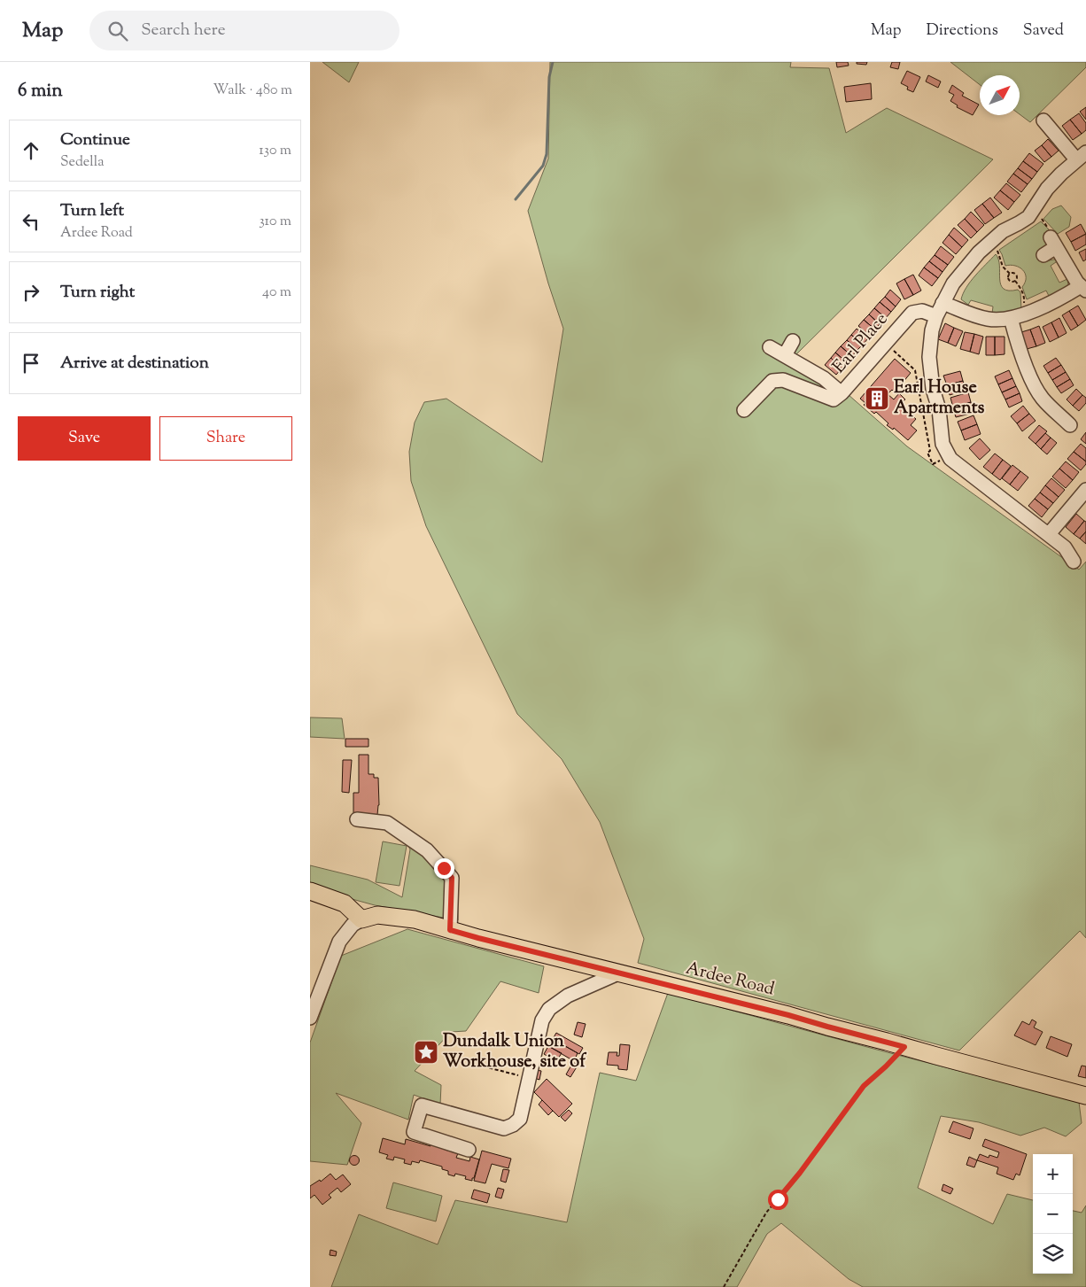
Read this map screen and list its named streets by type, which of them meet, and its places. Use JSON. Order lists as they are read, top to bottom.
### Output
{
  "streets": {
    "main road": ["Ardee Road"],
    "street": ["Earl Place"]
  },
  "places": {
    "building": ["Earl House Apartments"],
    "place": ["Dundalk Union Workhouse, site of"]
  },
  "north": "top right",
  "page": {
    "header": "Map",
    "search": "Search here",
    "nav": ["Map", "Directions", "Saved"],
    "heading": ["6 min", "Walk · 480 m"],
    "list": [
      ["Continue", "Sedella", "130 m"],
      ["Turn left", "Ardee Road", "310 m"],
      ["Turn right", "40 m"],
      "Arrive at destination"
    ],
    "buttons": ["Save", "Share"],
    "map_buttons": ["+", "−"]
  }
}
